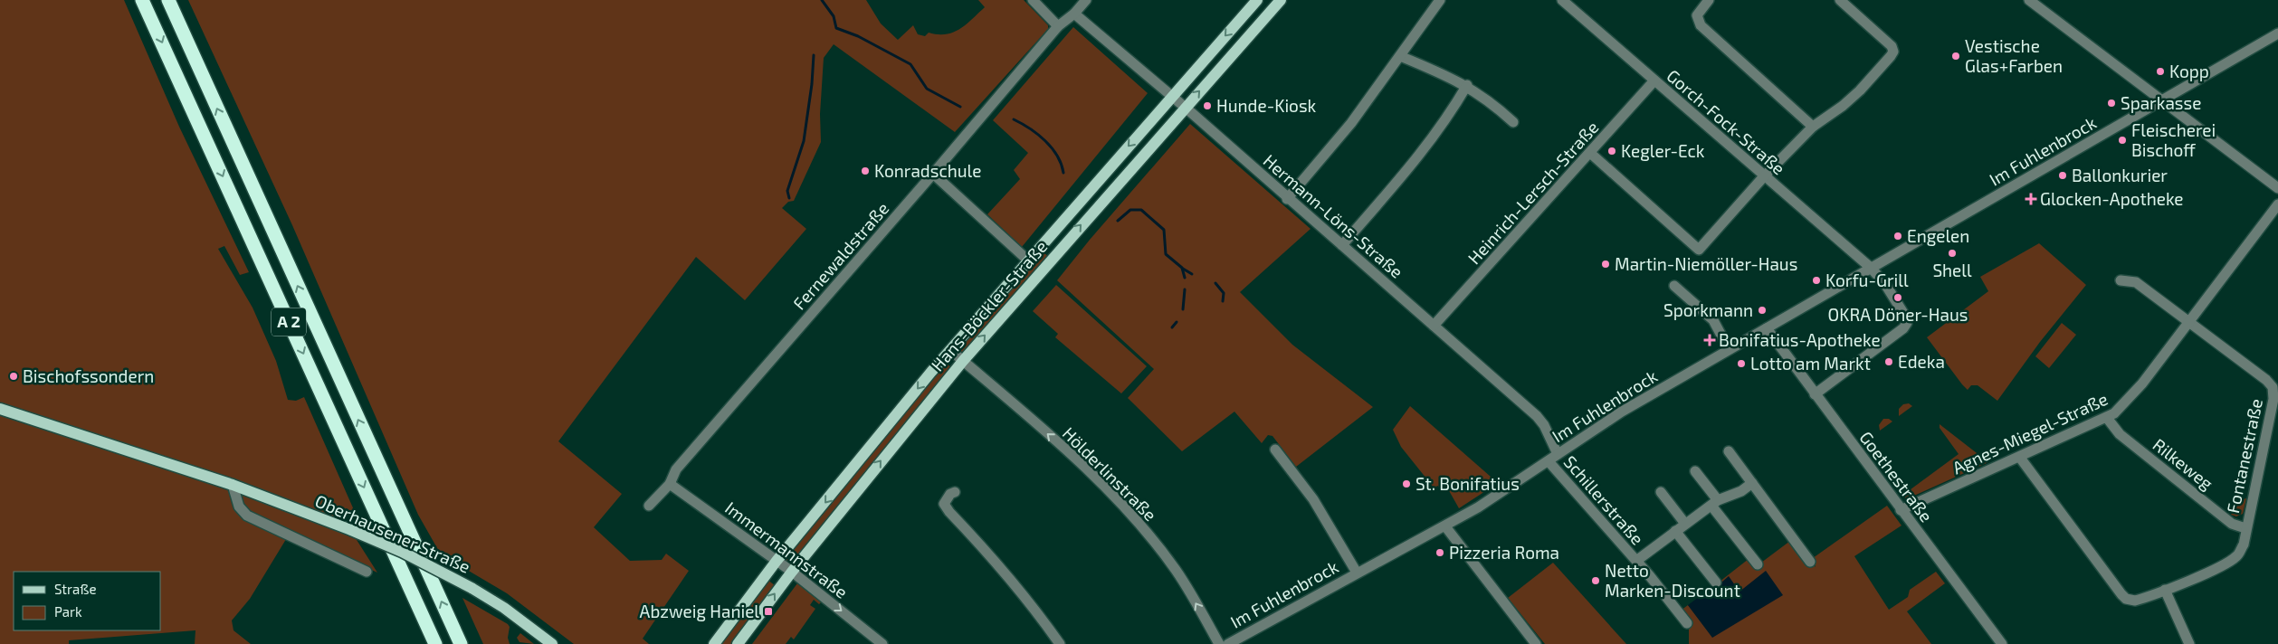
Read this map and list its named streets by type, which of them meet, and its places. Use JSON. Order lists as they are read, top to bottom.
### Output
{
  "streets": {
    "highway": ["A 2"],
    "main road": ["Hans-Böckler-Straße", "Oberhausener Straße"],
    "street": [
      "Gorch-Fock-Straße",
      "Im Fuhlenbrock",
      "Heinrich-Lersch-Straße",
      "Hermann-Löns-Straße",
      "Fernewaldstraße",
      "Agnes-Miegel-Straße",
      "Fontanestraße",
      "Rilkeweg",
      "Hölderlinstraße",
      "Goethestraße",
      "Schillerstraße",
      "Immermannstraße"
    ]
  },
  "crossings": [
    ["Gorch-Fock-Straße", "Im Fuhlenbrock"],
    ["Gorch-Fock-Straße", "Heinrich-Lersch-Straße"],
    ["Im Fuhlenbrock", "Hermann-Löns-Straße"],
    ["Im Fuhlenbrock", "Goethestraße"],
    ["Im Fuhlenbrock", "Schillerstraße"],
    ["Heinrich-Lersch-Straße", "Hermann-Löns-Straße"],
    ["Hermann-Löns-Straße", "Fernewaldstraße"],
    ["Hermann-Löns-Straße", "Hans-Böckler-Straße"],
    ["Fernewaldstraße", "Hans-Böckler-Straße"],
    ["Fernewaldstraße", "Immermannstraße"],
    ["Hans-Böckler-Straße", "Hölderlinstraße"],
    ["Hans-Böckler-Straße", "Immermannstraße"],
    ["Agnes-Miegel-Straße", "Fontanestraße"],
    ["Agnes-Miegel-Straße", "Rilkeweg"],
    ["Agnes-Miegel-Straße", "Goethestraße"],
    ["Fontanestraße", "Rilkeweg"]
  ],
  "one_way": ["Hölderlinstraße", "Immermannstraße"],
  "places": {
    "other": [
      "Vestische Glas+Farben",
      "Kopp",
      "Sparkasse",
      "Hunde-Kiosk",
      "Fleischerei Bischoff",
      "Kegler-Eck",
      "Konradschule",
      "Ballonkurier",
      "Engelen",
      "Shell",
      "Martin-Niemöller-Haus",
      "Korfu-Grill",
      "OKRA Döner-Haus",
      "Sporkmann",
      "Edeka",
      "Lotto am Markt",
      "Bischofssondern",
      "St. Bonifatius",
      "Pizzeria Roma",
      "Netto Marken-Discount"
    ],
    "health": ["Glocken-Apotheke", "Bonifatius-Apotheke"],
    "transit": ["Abzweig Haniel"]
  },
  "legend": ["Straße", "Park"]
}
